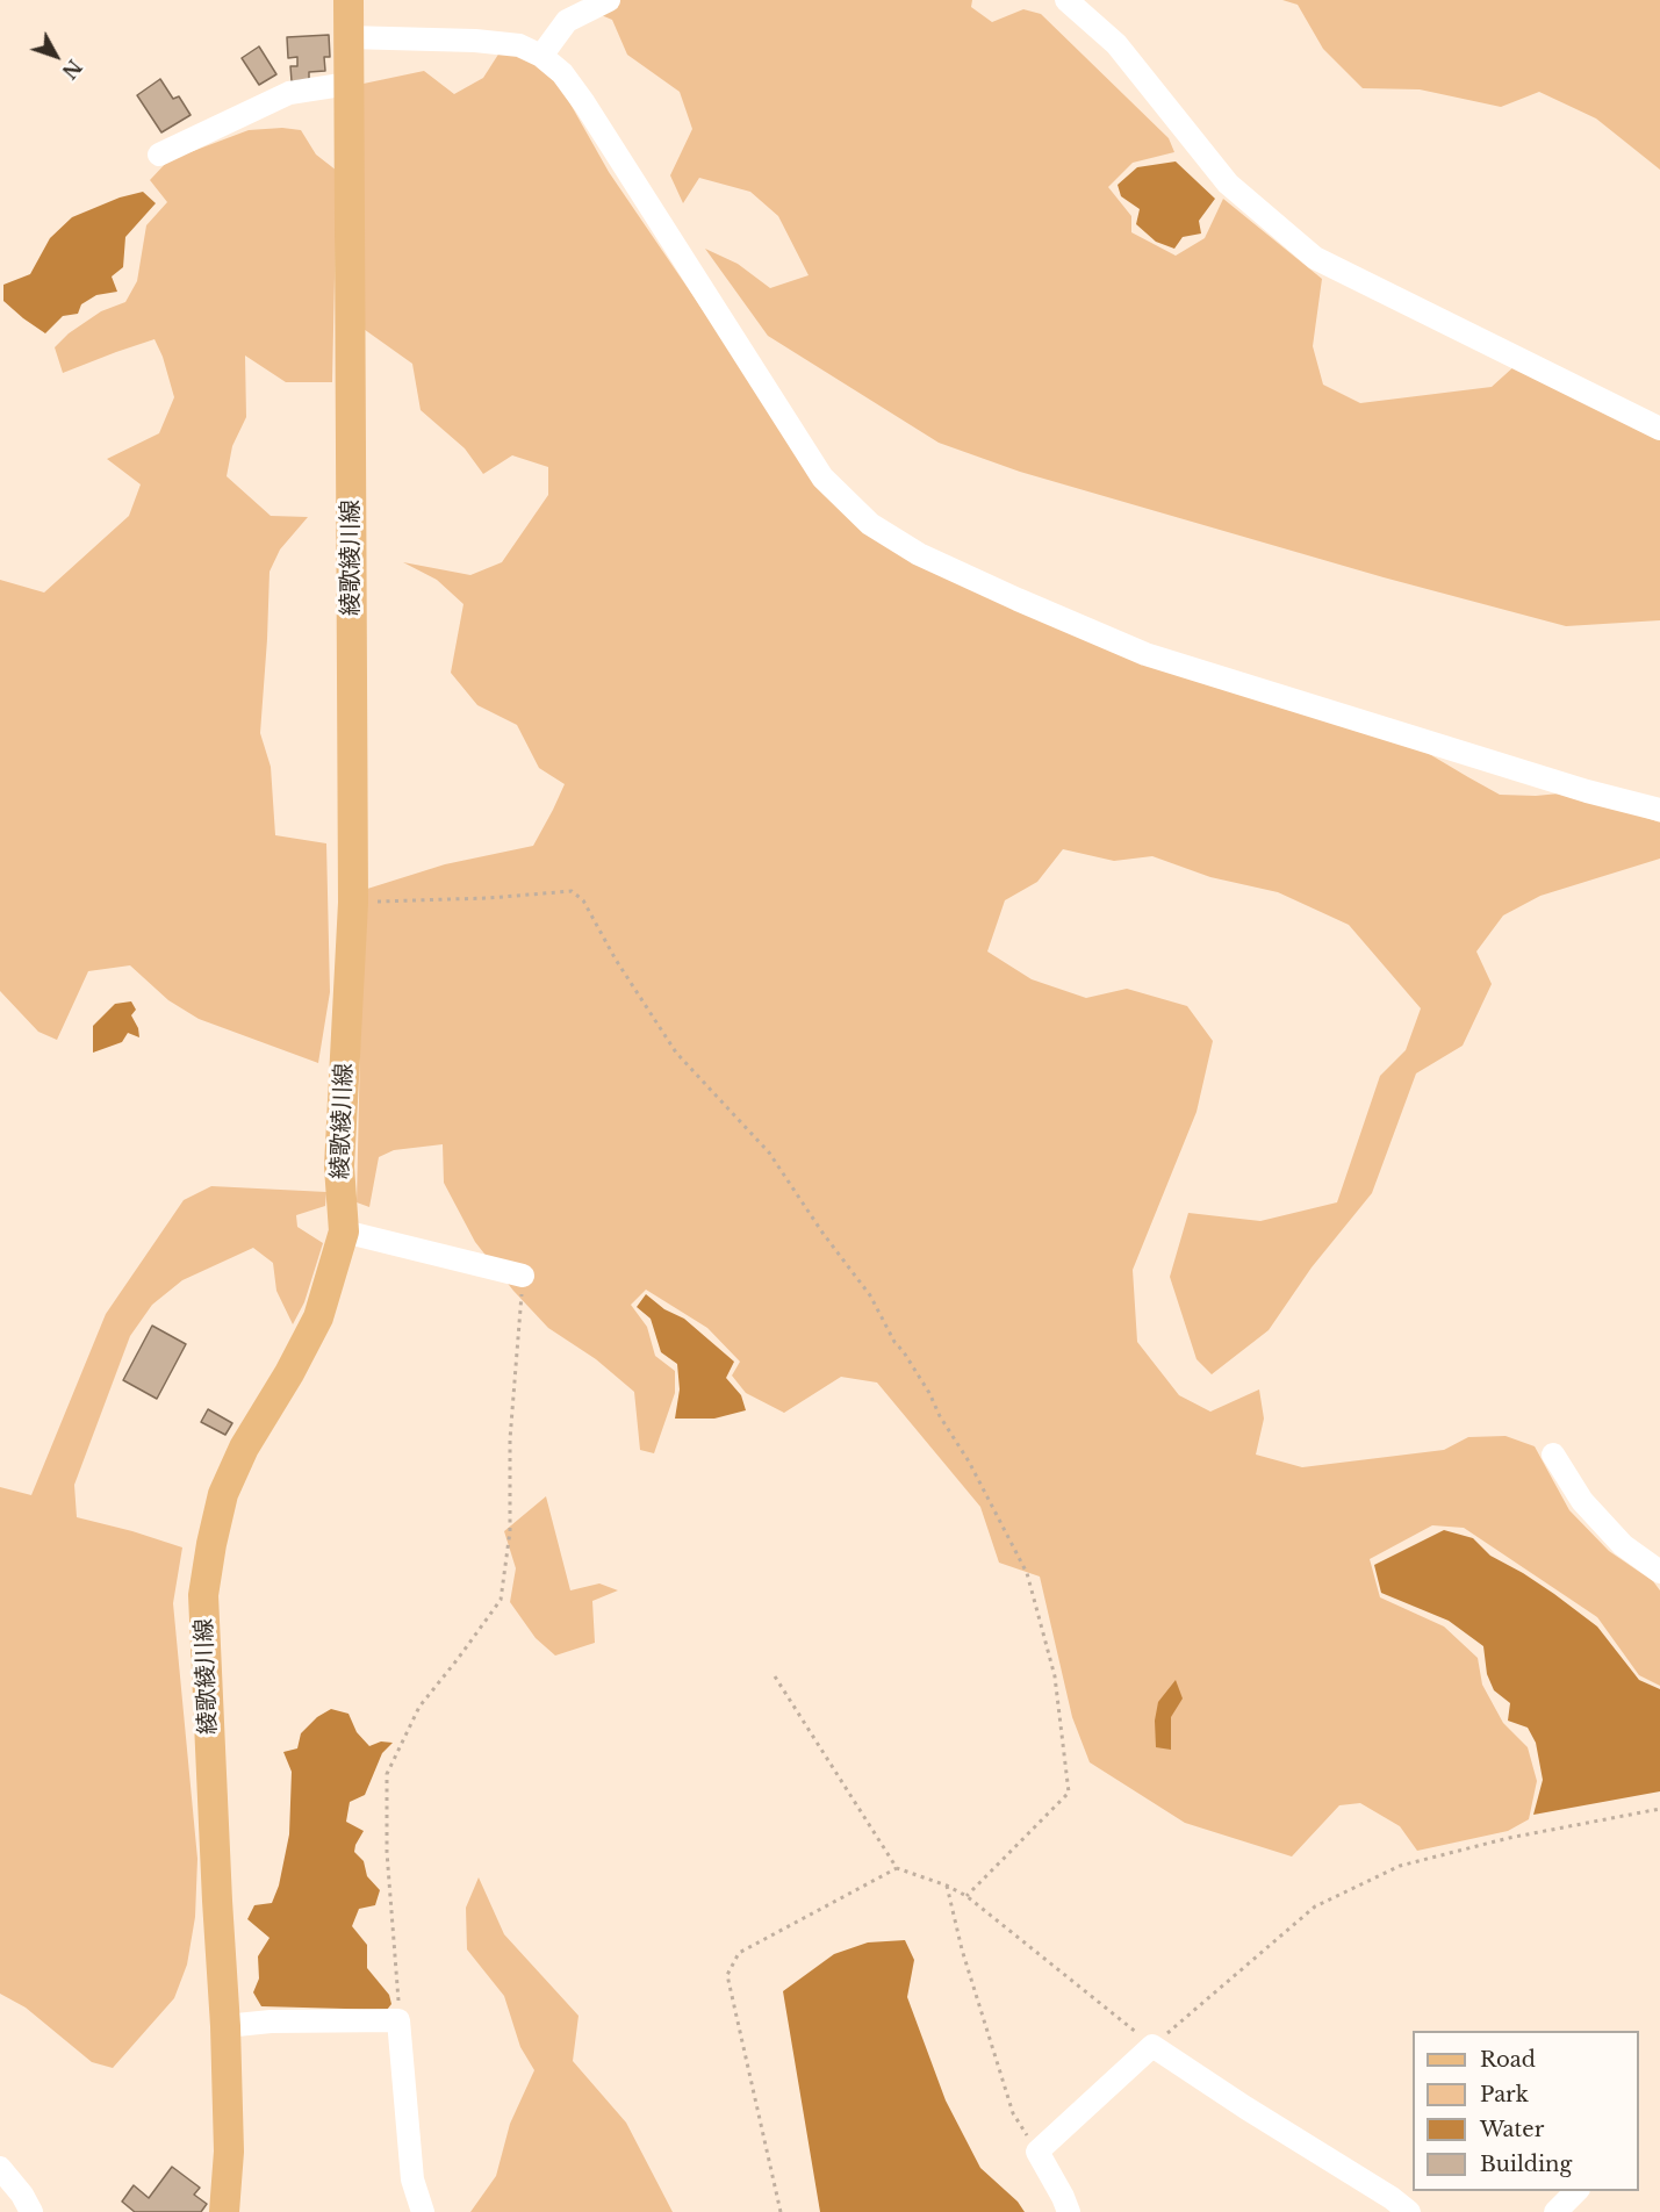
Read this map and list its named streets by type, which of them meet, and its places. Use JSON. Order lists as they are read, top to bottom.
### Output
{
  "streets": {
    "main road": ["綾歌綾川線"]
  },
  "legend": [
    "Road",
    "Park",
    "Water",
    "Building"
  ],
  "north": "bottom right"
}
